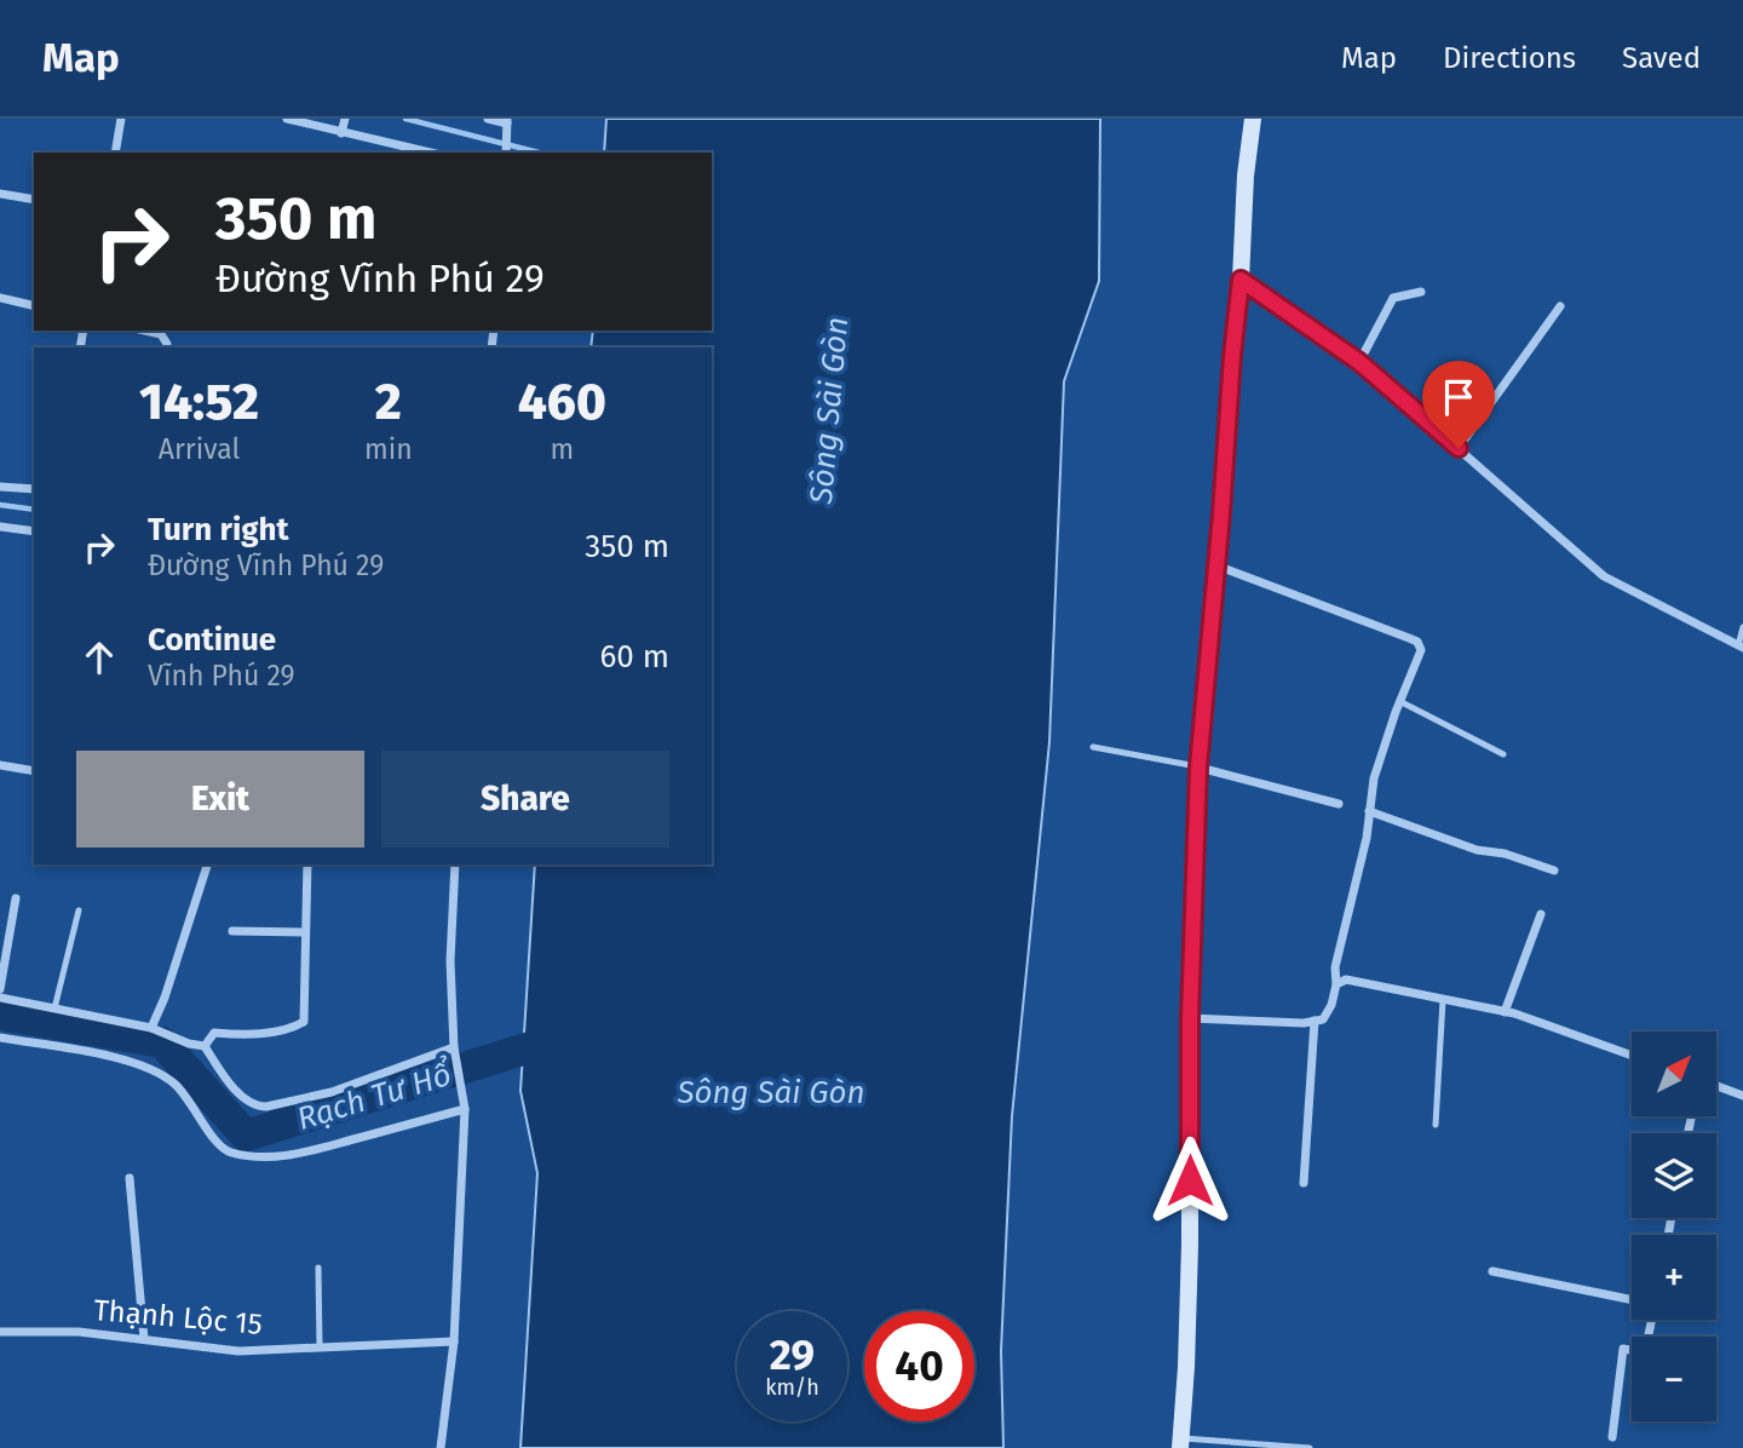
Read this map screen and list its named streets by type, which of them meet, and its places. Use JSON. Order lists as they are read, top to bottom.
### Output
{
  "streets": {
    "street": ["Thạnh Lộc 15"]
  },
  "water": ["Sông Sài Gòn", "Rạch Tư Hổ"],
  "north": "top right",
  "page": {
    "header": "Map",
    "nav": ["Map", "Directions", "Saved"],
    "turn": ["350 m", "Đường Vĩnh Phú 29"],
    "eta": [
      "14:52",
      "Arrival",
      "2",
      "min",
      "460",
      "m"
    ],
    "list": [
      {
        "name": "Turn right",
        "note": "Đường Vĩnh Phú 29",
        "value": "350 m"
      },
      {
        "name": "Continue",
        "note": "Vĩnh Phú 29",
        "value": "60 m"
      }
    ],
    "buttons": ["Exit", "Share"],
    "map_buttons": ["+", "−"],
    "speed": "29 km/h",
    "limit": "40"
  }
}
